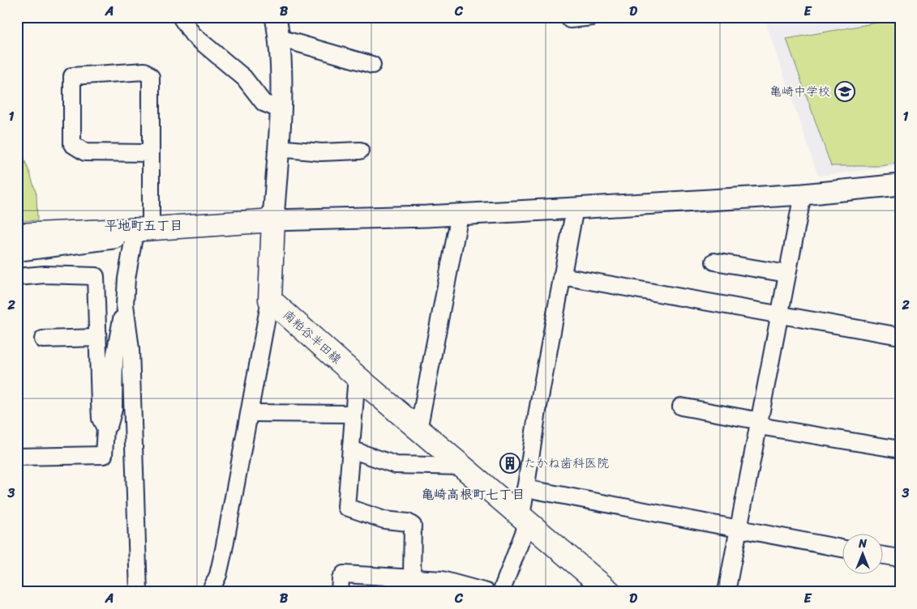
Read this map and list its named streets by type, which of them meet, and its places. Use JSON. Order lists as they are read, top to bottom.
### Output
{
  "streets": {
    "main road": ["南粕谷半田線"]
  },
  "districts": ["平地町五丁目", "亀崎高根町七丁目"],
  "places": {
    "school or university": ["亀崎中学校"],
    "building": ["たかね歯科医院"]
  },
  "north": "top",
  "grid": {
    "columns": [
      "A",
      "B",
      "C",
      "D",
      "E"
    ],
    "rows": ["1", "2", "3"]
  }
}
